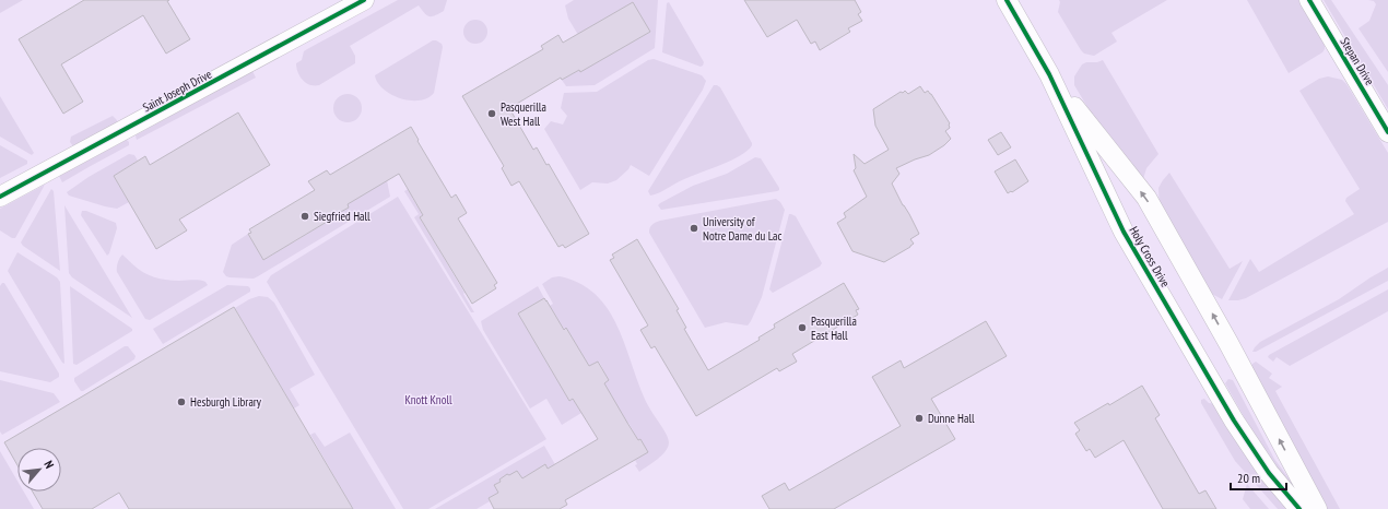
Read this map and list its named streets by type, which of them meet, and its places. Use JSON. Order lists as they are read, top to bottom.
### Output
{
  "streets": {
    "street": ["Stepan Drive", "Saint Joseph Drive", "Holy Cross Drive"]
  },
  "parks": ["Knott Knoll"],
  "places": [
    "Pasquerilla West Hall",
    "Siegfried Hall",
    "University of Notre Dame du Lac",
    "Pasquerilla East Hall",
    "Hesburgh Library",
    "Dunne Hall"
  ],
  "scale_bar": "20 m",
  "north": "top right"
}
